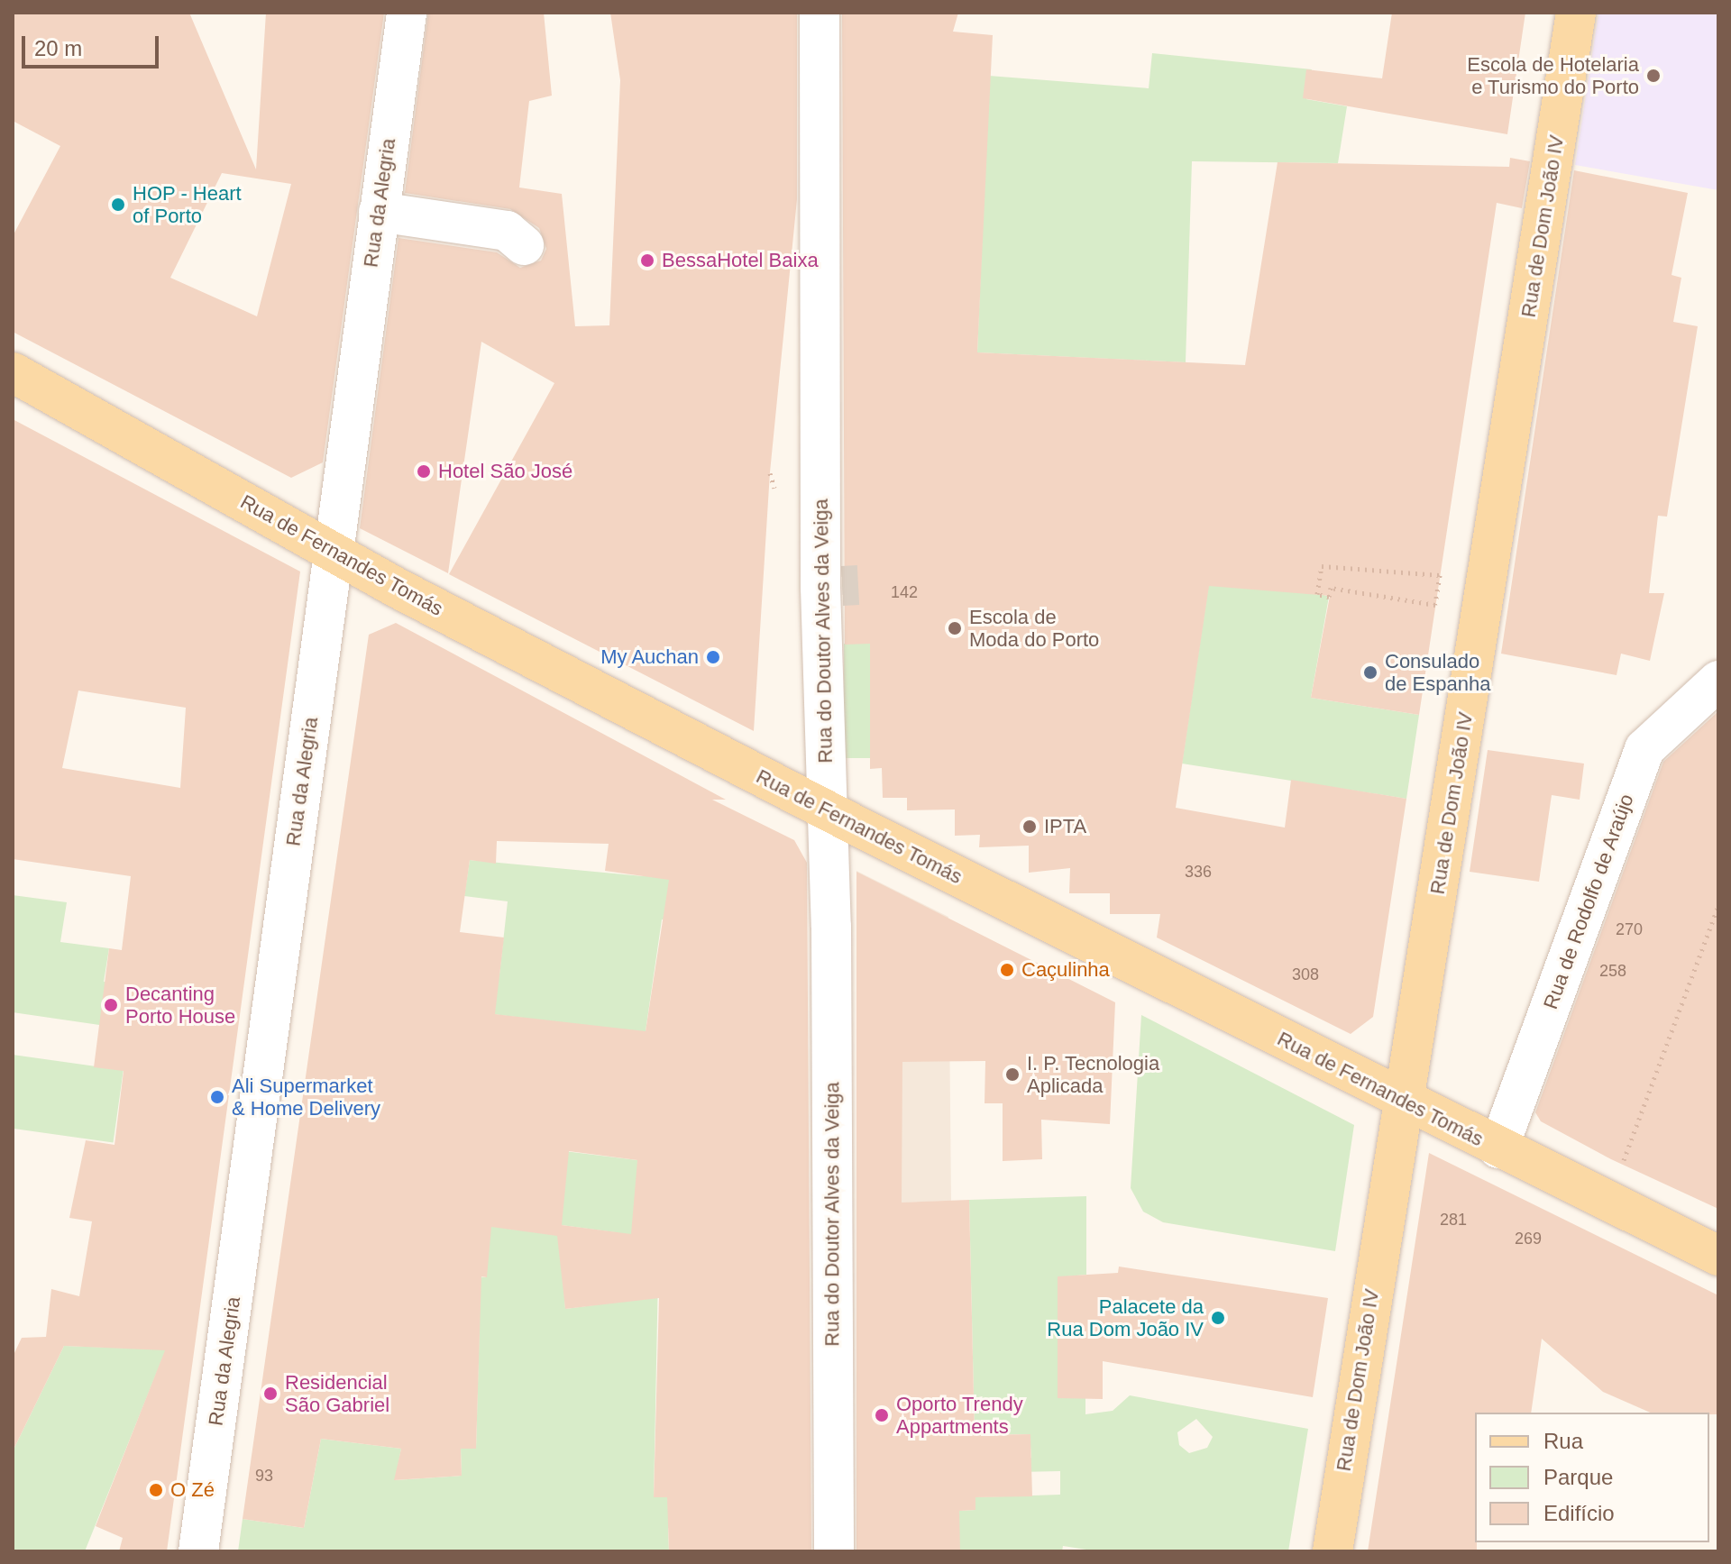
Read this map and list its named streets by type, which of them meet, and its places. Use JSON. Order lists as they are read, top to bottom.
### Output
{
  "streets": {
    "main road": ["Rua de Dom João IV", "Rua de Fernandes Tomás"],
    "street": ["Rua da Alegria", "Rua do Doutor Alves da Veiga", "Rua de Rodolfo de Araújo"]
  },
  "crossings": [
    ["Rua da Alegria", "Rua de Fernandes Tomás"],
    ["Rua de Dom João IV", "Rua de Fernandes Tomás"],
    ["Rua de Fernandes Tomás", "Rua do Doutor Alves da Veiga"],
    ["Rua de Fernandes Tomás", "Rua de Rodolfo de Araújo"]
  ],
  "places": [
    "Escola de Hotelaria e Turismo do Porto",
    "HOP - Heart of Porto",
    "BessaHotel Baixa",
    "Hotel São José",
    "Escola de Moda do Porto",
    "My Auchan",
    "Consulado de Espanha",
    "IPTA",
    "Caçulinha",
    "Decanting Porto House",
    "I. P. Tecnologia Aplicada",
    "Ali Supermarket & Home Delivery",
    "Palacete da Rua Dom João IV",
    "Residencial São Gabriel",
    "Oporto Trendy Appartments",
    "O Zé"
  ],
  "house_numbers": [
    "142",
    "336",
    "270",
    "258",
    "308",
    "281",
    "269",
    "93"
  ],
  "legend": ["Rua", "Parque", "Edifício"],
  "scale_bar": "20 m"
}
